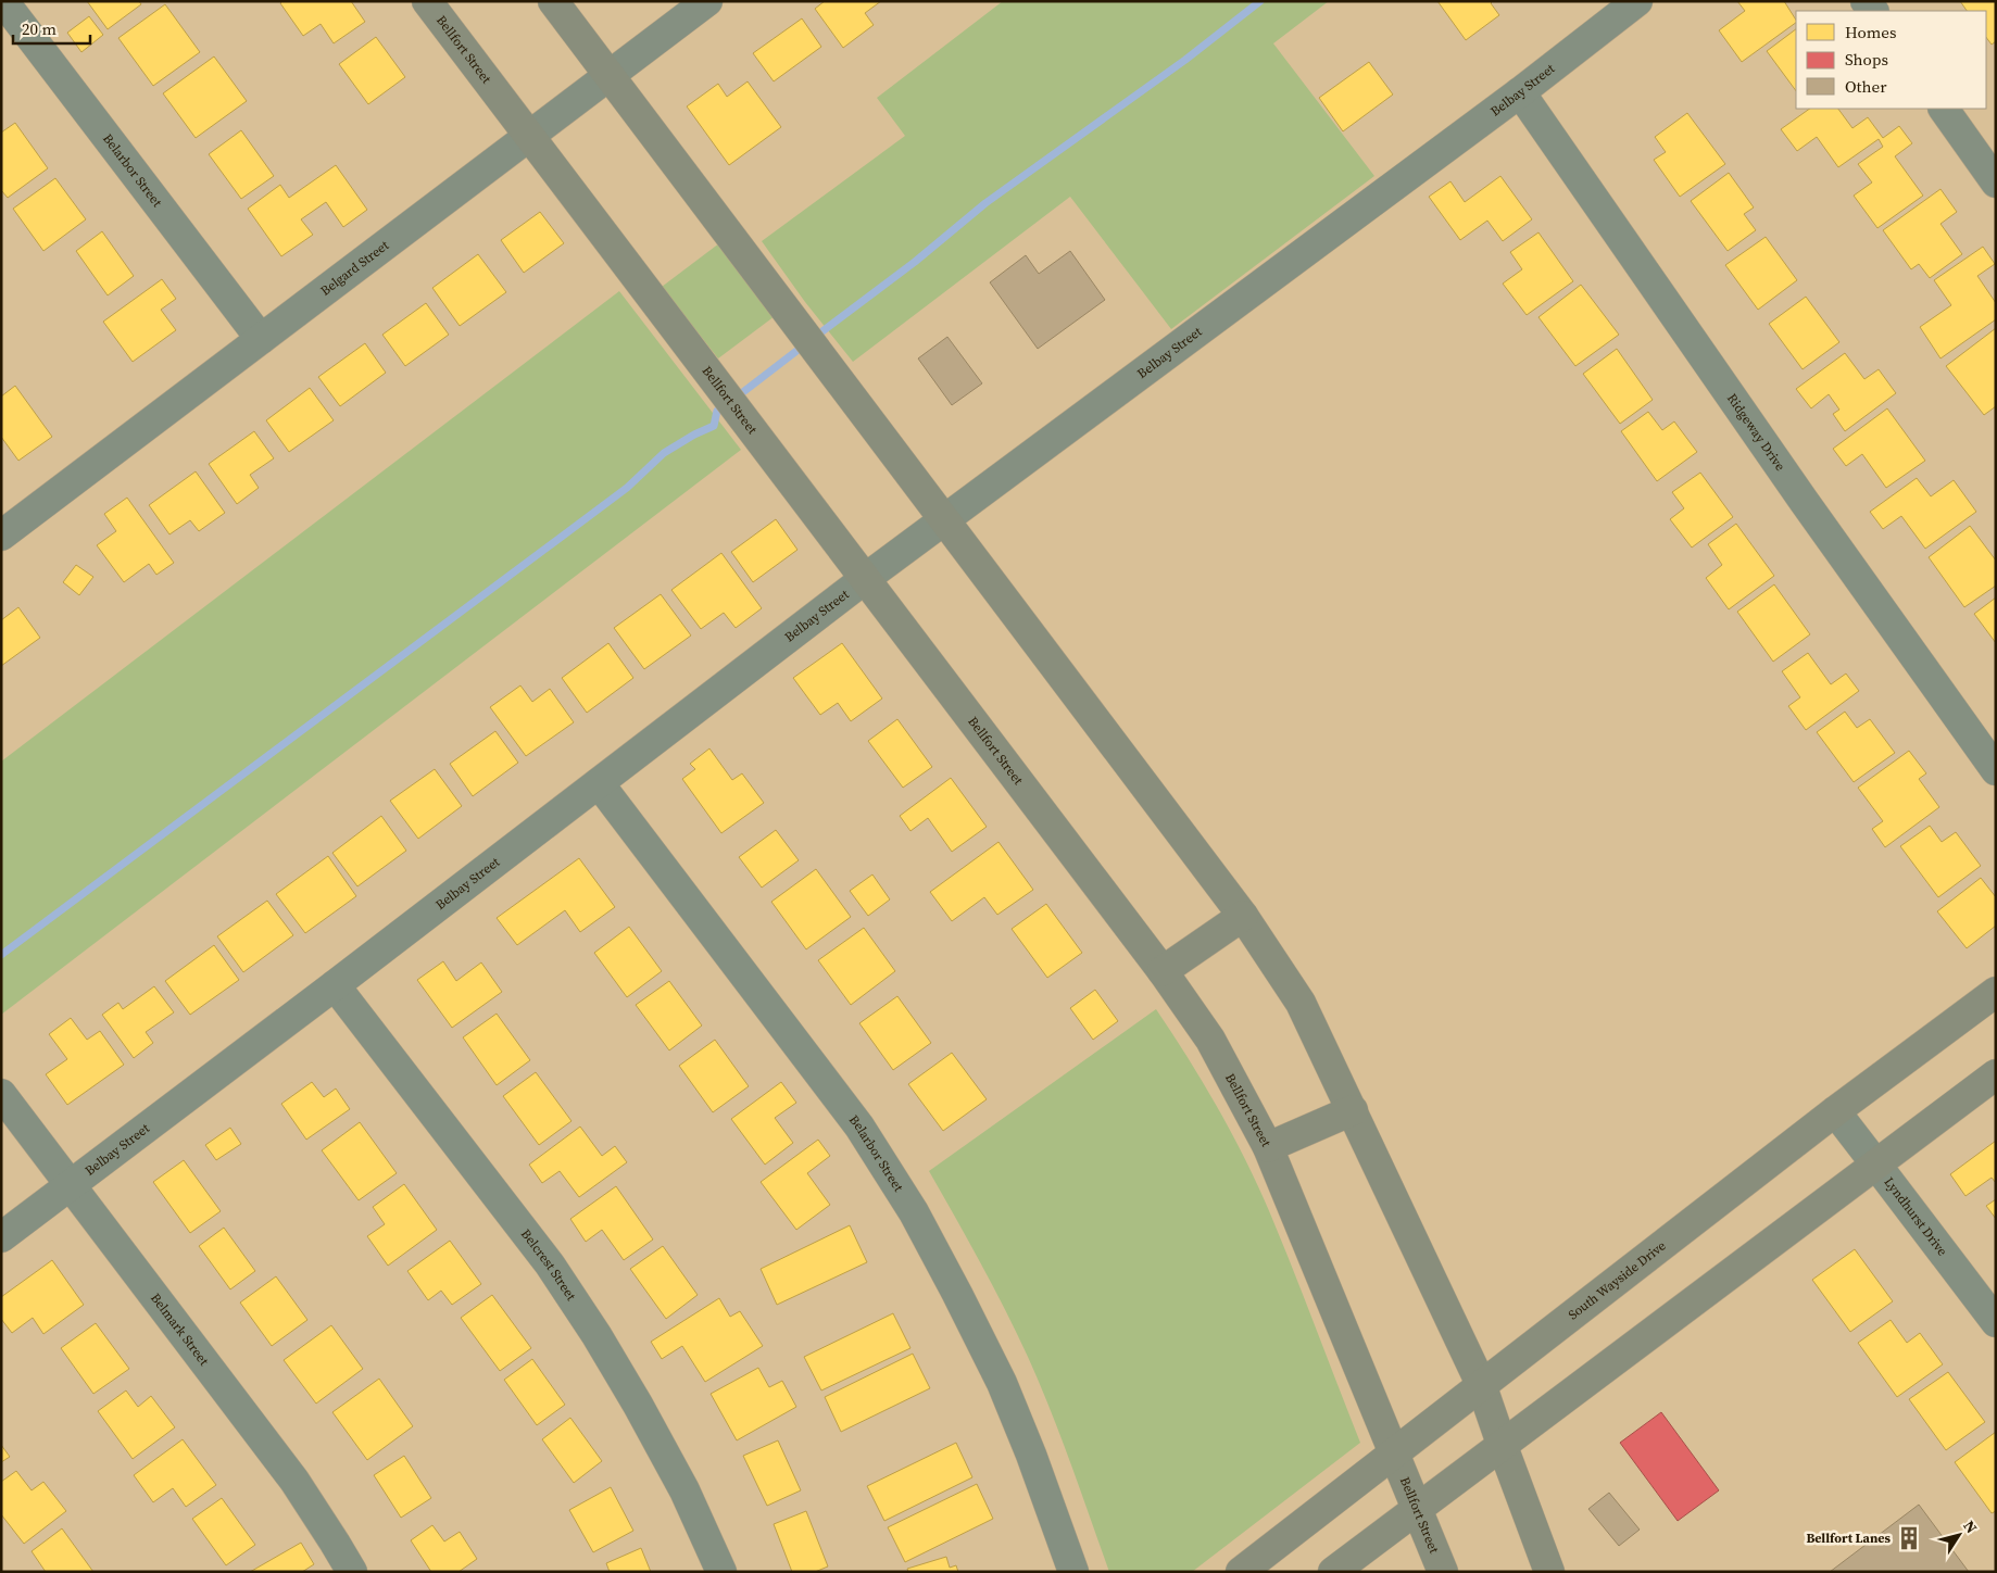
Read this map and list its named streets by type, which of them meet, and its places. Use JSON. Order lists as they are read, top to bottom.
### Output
{
  "streets": {
    "main road": ["Bellfort Street", "South Wayside Drive"],
    "street": [
      "Belbay Street",
      "Belarbor Street",
      "Belgard Street",
      "Ridgeway Drive",
      "Lyndhurst Drive",
      "Belcrest Street",
      "Belmark Street"
    ]
  },
  "crossings": [
    ["Bellfort Street", "Belbay Street"],
    ["Bellfort Street", "Belgard Street"],
    ["Bellfort Street", "South Wayside Drive"],
    ["Belbay Street", "Belarbor Street"],
    ["Belbay Street", "Ridgeway Drive"],
    ["Belbay Street", "Belcrest Street"],
    ["Belbay Street", "Belmark Street"],
    ["Belarbor Street", "Belgard Street"],
    ["Lyndhurst Drive", "South Wayside Drive"]
  ],
  "places": {
    "building": ["Bellfort Lanes"]
  },
  "legend": ["Homes", "Shops", "Other"],
  "scale_bar": "20 m",
  "north": "top right"
}
